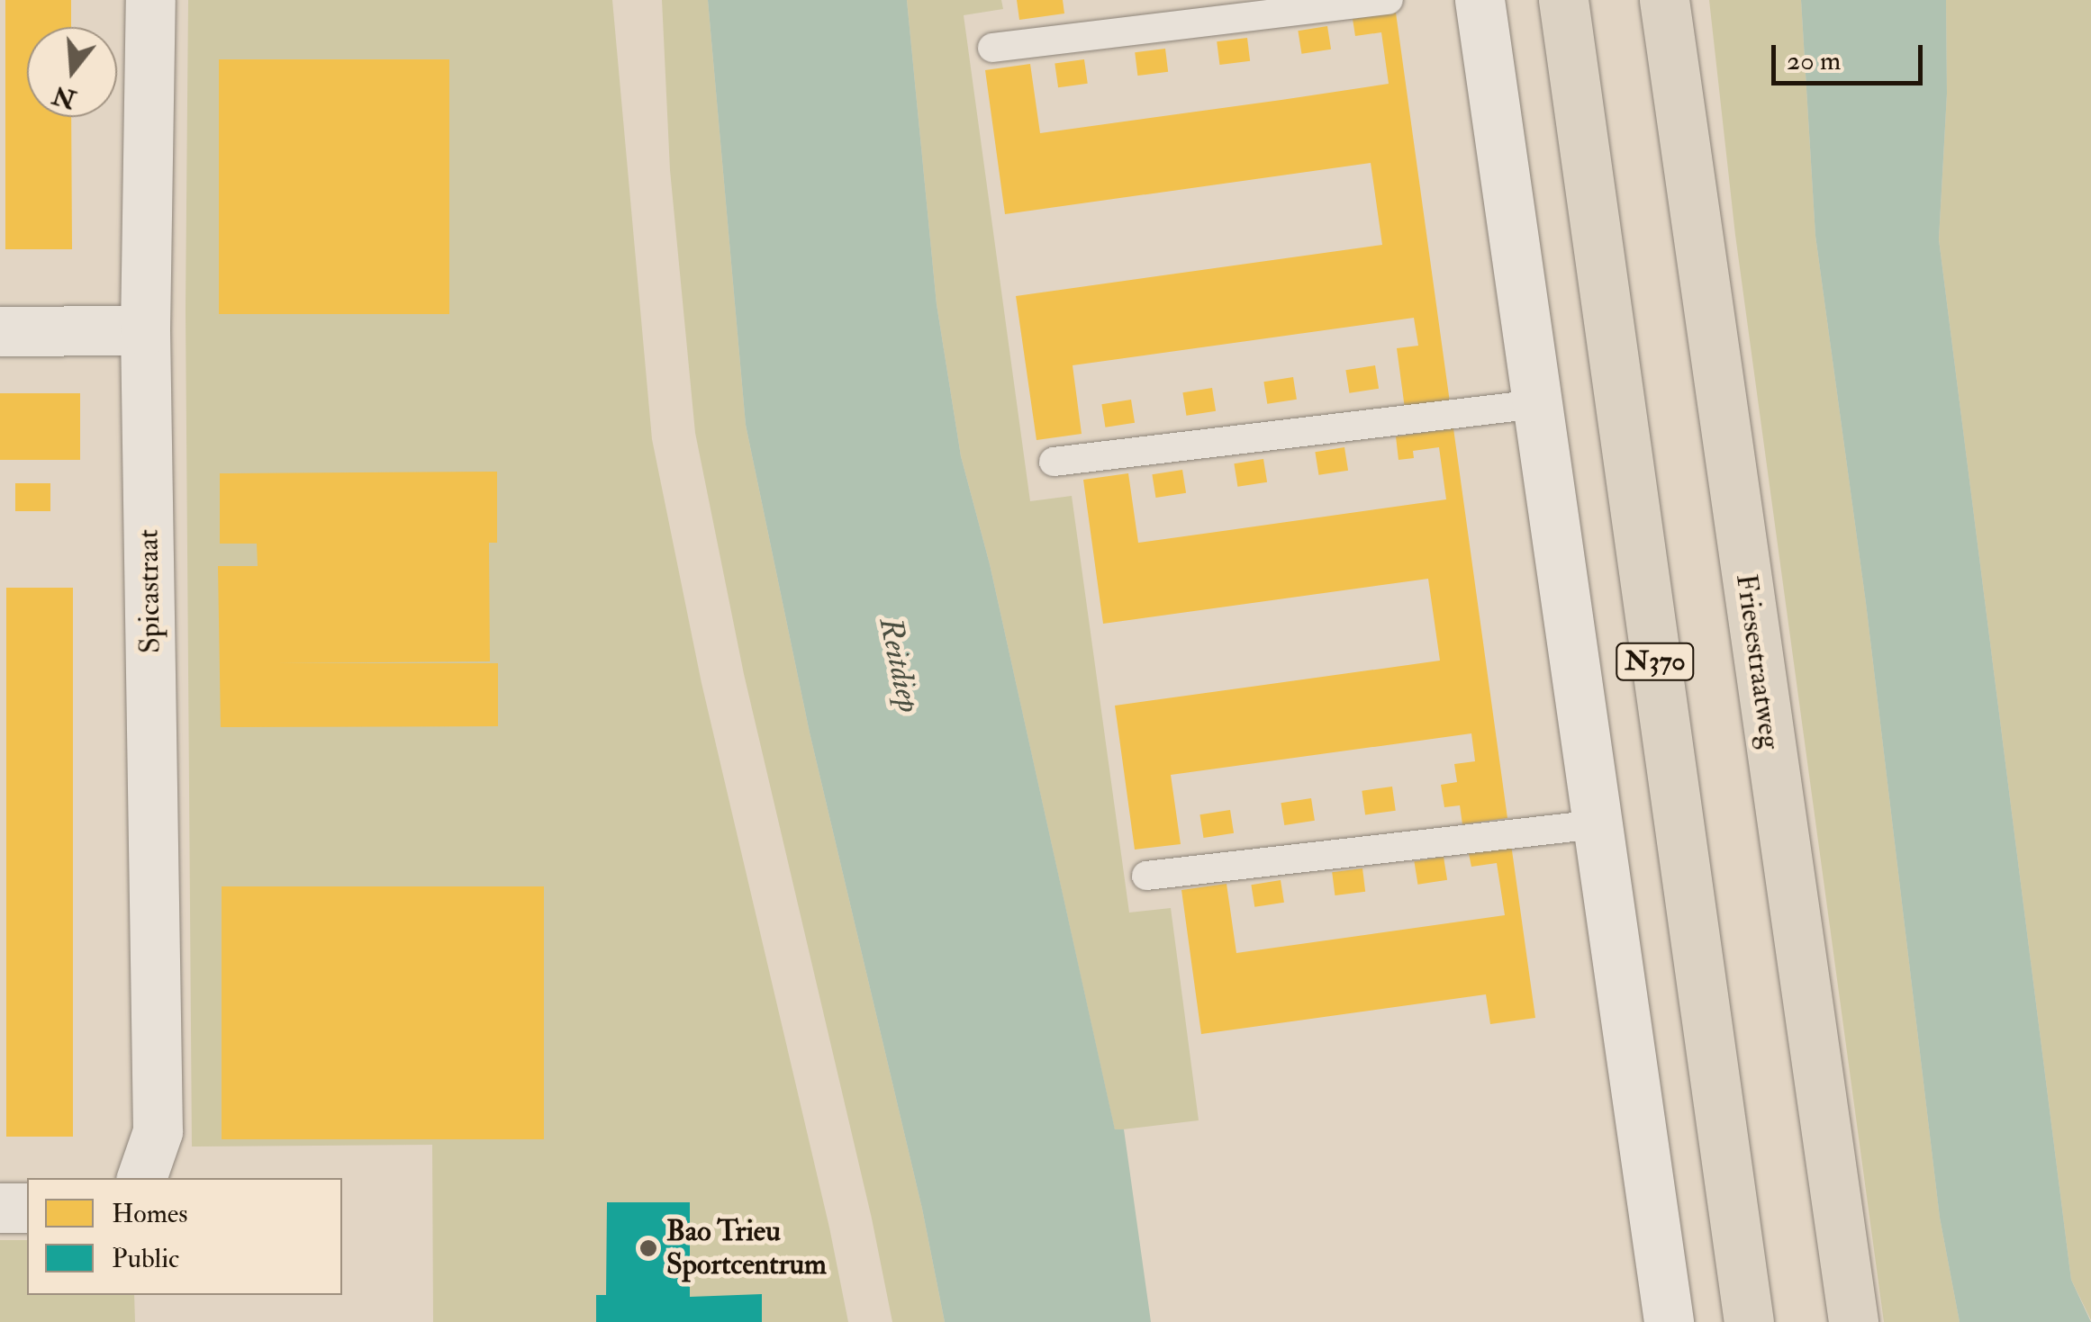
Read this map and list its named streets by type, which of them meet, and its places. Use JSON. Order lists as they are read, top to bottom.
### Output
{
  "streets": {
    "highway": ["N370", "Friesestraatweg"],
    "street": ["Spicastraat"]
  },
  "water": ["Reitdiep"],
  "places": ["Bao Trieu Sportcentrum"],
  "legend": ["Homes", "Public"],
  "scale_bar": "20 m",
  "north": "bottom"
}
